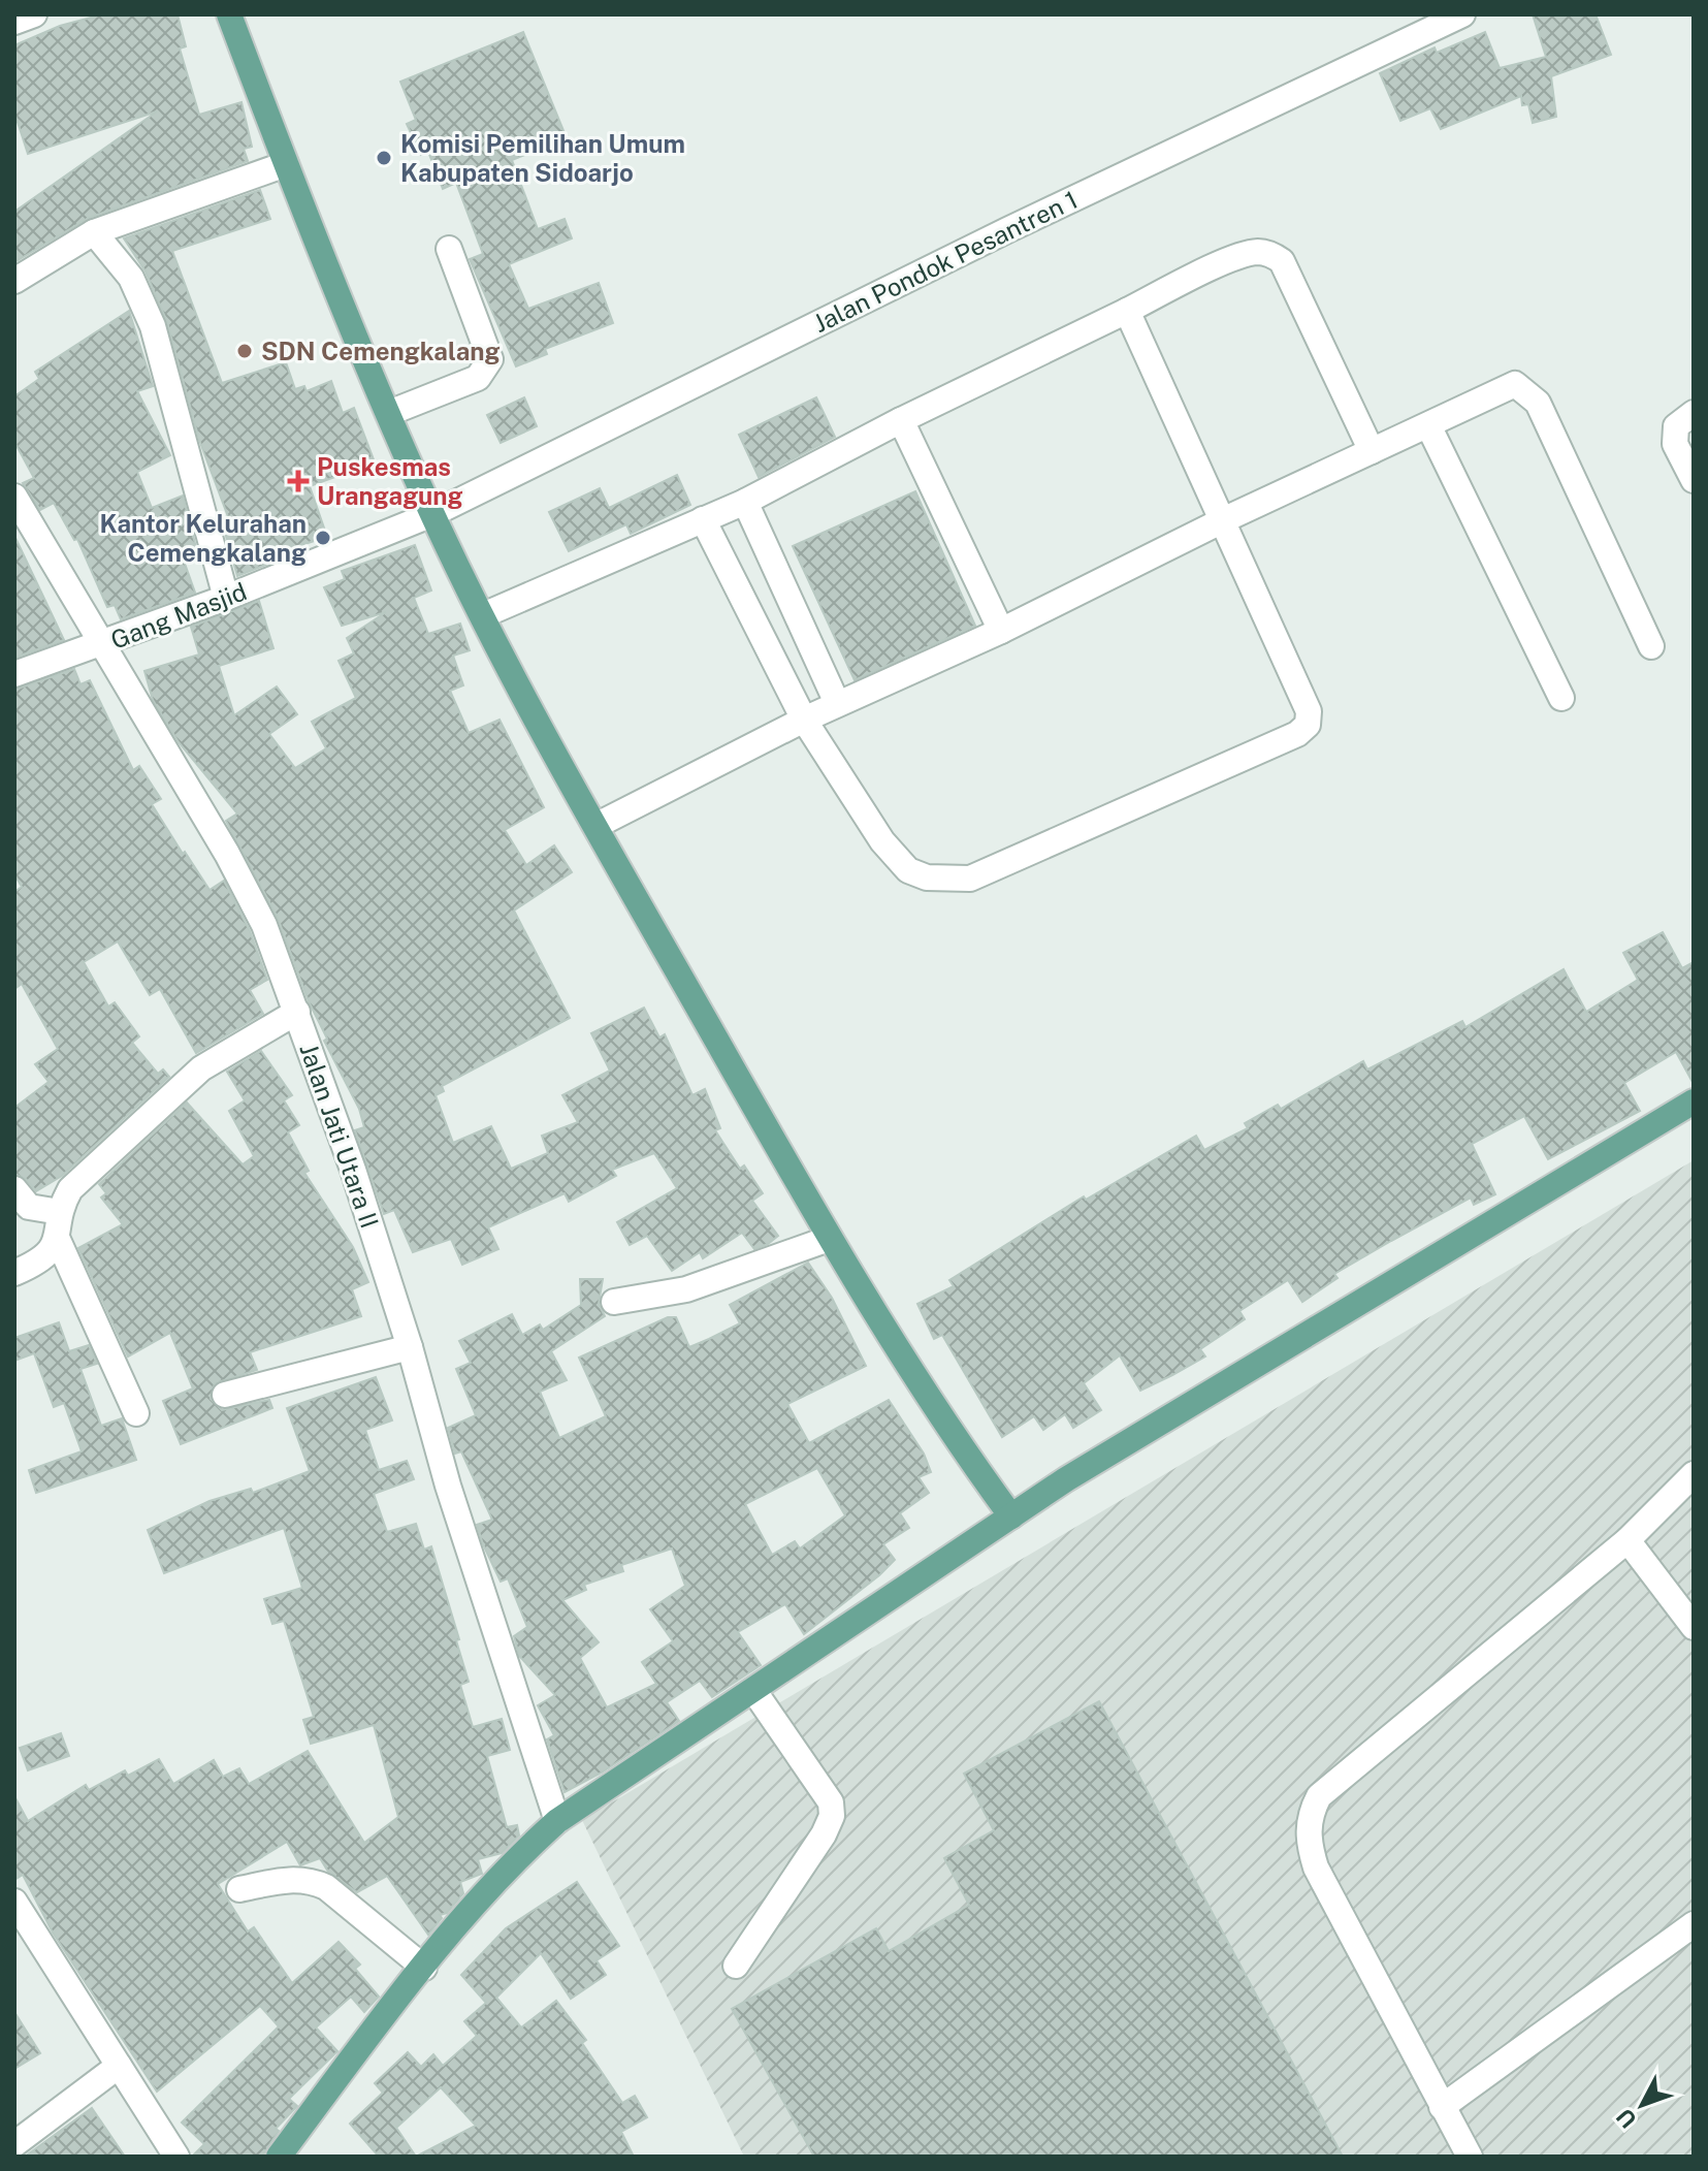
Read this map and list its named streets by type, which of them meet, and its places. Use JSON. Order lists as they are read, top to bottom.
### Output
{
  "streets": {
    "street": ["Jalan Pondok Pesantren 1", "Gang Masjid", "Jalan Jati Utara II"]
  },
  "crossings": [
    ["Jalan Pondok Pesantren 1", "Gang Masjid"],
    ["Gang Masjid", "Jalan Jati Utara II"]
  ],
  "places": {
    "other": ["Komisi Pemilihan Umum Kabupaten Sidoarjo", "SDN Cemengkalang", "Kantor Kelurahan Cemengkalang"],
    "health": ["Puskesmas Urangagung"]
  },
  "north": "bottom left"
}
